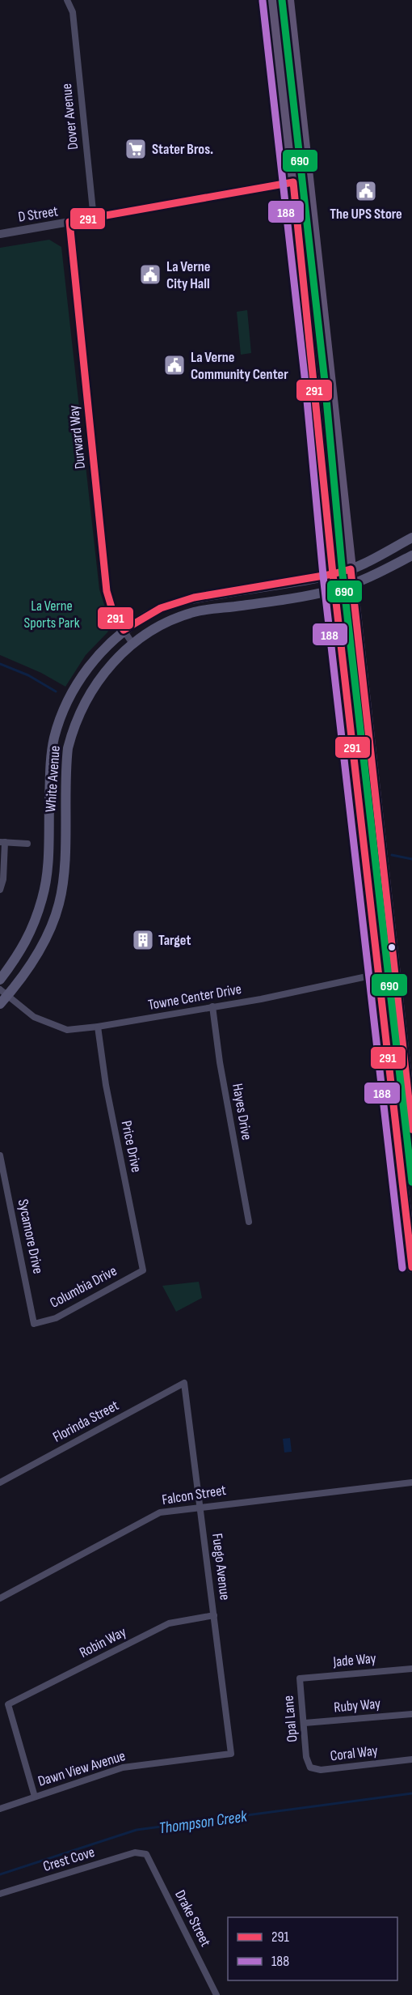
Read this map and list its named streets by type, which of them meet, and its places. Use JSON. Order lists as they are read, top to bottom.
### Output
{
  "streets": {
    "main road": ["White Avenue"],
    "street": [
      "Dover Avenue",
      "D Street",
      "Durward Way",
      "Towne Center Drive",
      "Hayes Drive",
      "Price Drive",
      "Sycamore Drive",
      "Columbia Drive",
      "Florinda Street",
      "Falcon Street",
      "Fuego Avenue",
      "Robin Way",
      "Jade Way",
      "Ruby Way",
      "Opal Lane",
      "Coral Way",
      "Dawn View Avenue",
      "Crest Cove",
      "Drake Street"
    ]
  },
  "crossings": [
    ["Dover Avenue", "D Street"],
    ["D Street", "Durward Way"],
    ["Durward Way", "White Avenue"],
    ["White Avenue", "Towne Center Drive"],
    ["Towne Center Drive", "Hayes Drive"],
    ["Towne Center Drive", "Price Drive"],
    ["Price Drive", "Columbia Drive"],
    ["Sycamore Drive", "Columbia Drive"],
    ["Florinda Street", "Fuego Avenue"],
    ["Falcon Street", "Fuego Avenue"],
    ["Fuego Avenue", "Robin Way"],
    ["Fuego Avenue", "Dawn View Avenue"],
    ["Robin Way", "Dawn View Avenue"],
    ["Jade Way", "Opal Lane"],
    ["Ruby Way", "Opal Lane"],
    ["Opal Lane", "Coral Way"],
    ["Crest Cove", "Drake Street"]
  ],
  "water": ["Thompson Creek"],
  "parks": ["La Verne Sports Park"],
  "places": {
    "supermarket": ["Stater Bros."],
    "public building": ["The UPS Store", "La Verne City Hall", "La Verne Community Center"],
    "building": ["Target"]
  },
  "lines": ["transit line 690", "transit line 188", "transit line 291"],
  "legend": ["291", "188"]
}
